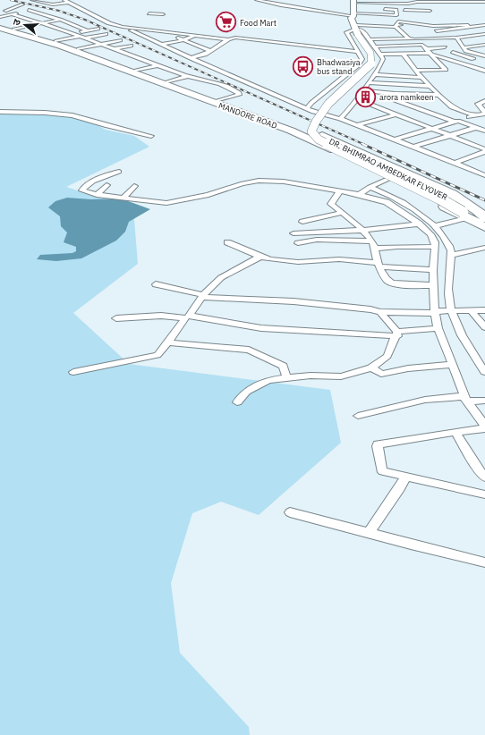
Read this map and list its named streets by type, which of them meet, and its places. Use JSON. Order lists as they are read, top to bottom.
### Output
{
  "streets": {
    "highway": ["MANDORE ROAD"],
    "main road": ["DR. BHIMRAO AMBEDKAR FLYOVER"]
  },
  "crossings": [
    ["MANDORE ROAD", "DR. BHIMRAO AMBEDKAR FLYOVER"]
  ],
  "places": {
    "supermarket": ["Food Mart"],
    "bus stop": ["Bhadwasiya bus stand"],
    "building": ["arora namkeen"]
  },
  "north": "left"
}
